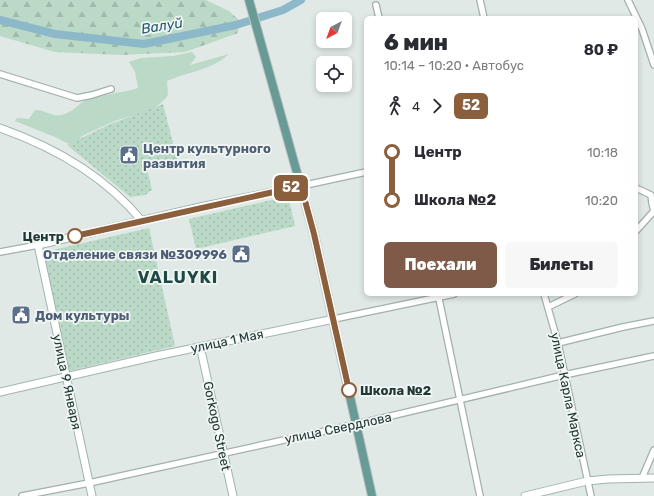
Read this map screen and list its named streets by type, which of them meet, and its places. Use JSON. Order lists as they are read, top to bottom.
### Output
{
  "streets": {
    "main road": ["улица 1 Мая", "улица 9 Января", "Gorkogo Street"],
    "street": ["улица Карла Маркса", "улица Свердлова"]
  },
  "crossings": [
    ["улица 1 Мая", "улица 9 Января"],
    ["улица 9 Января", "улица Свердлова"],
    ["улица Карла Маркса", "улица Свердлова"],
    ["Gorkogo Street", "улица Свердлова"]
  ],
  "districts": ["VALUYKI"],
  "water": ["Валуй"],
  "places": {
    "public building": ["Центр культурного развития", "Отделение связи №309996", "Дом культуры"],
    "other": ["Центр", "Школа №2"]
  },
  "lines": ["bus line 52"],
  "north": "bottom left",
  "page": {
    "on_map": "52",
    "heading": ["6 мин", "10:14 – 10:20 · Автобус", "80 ₽"],
    "legs": ["4", "52"],
    "list": [
      {
        "name": "Центр",
        "value": "10:18"
      },
      {
        "name": "Школа №2",
        "value": "10:20"
      }
    ],
    "buttons": ["Поехали", "Билеты"]
  }
}
